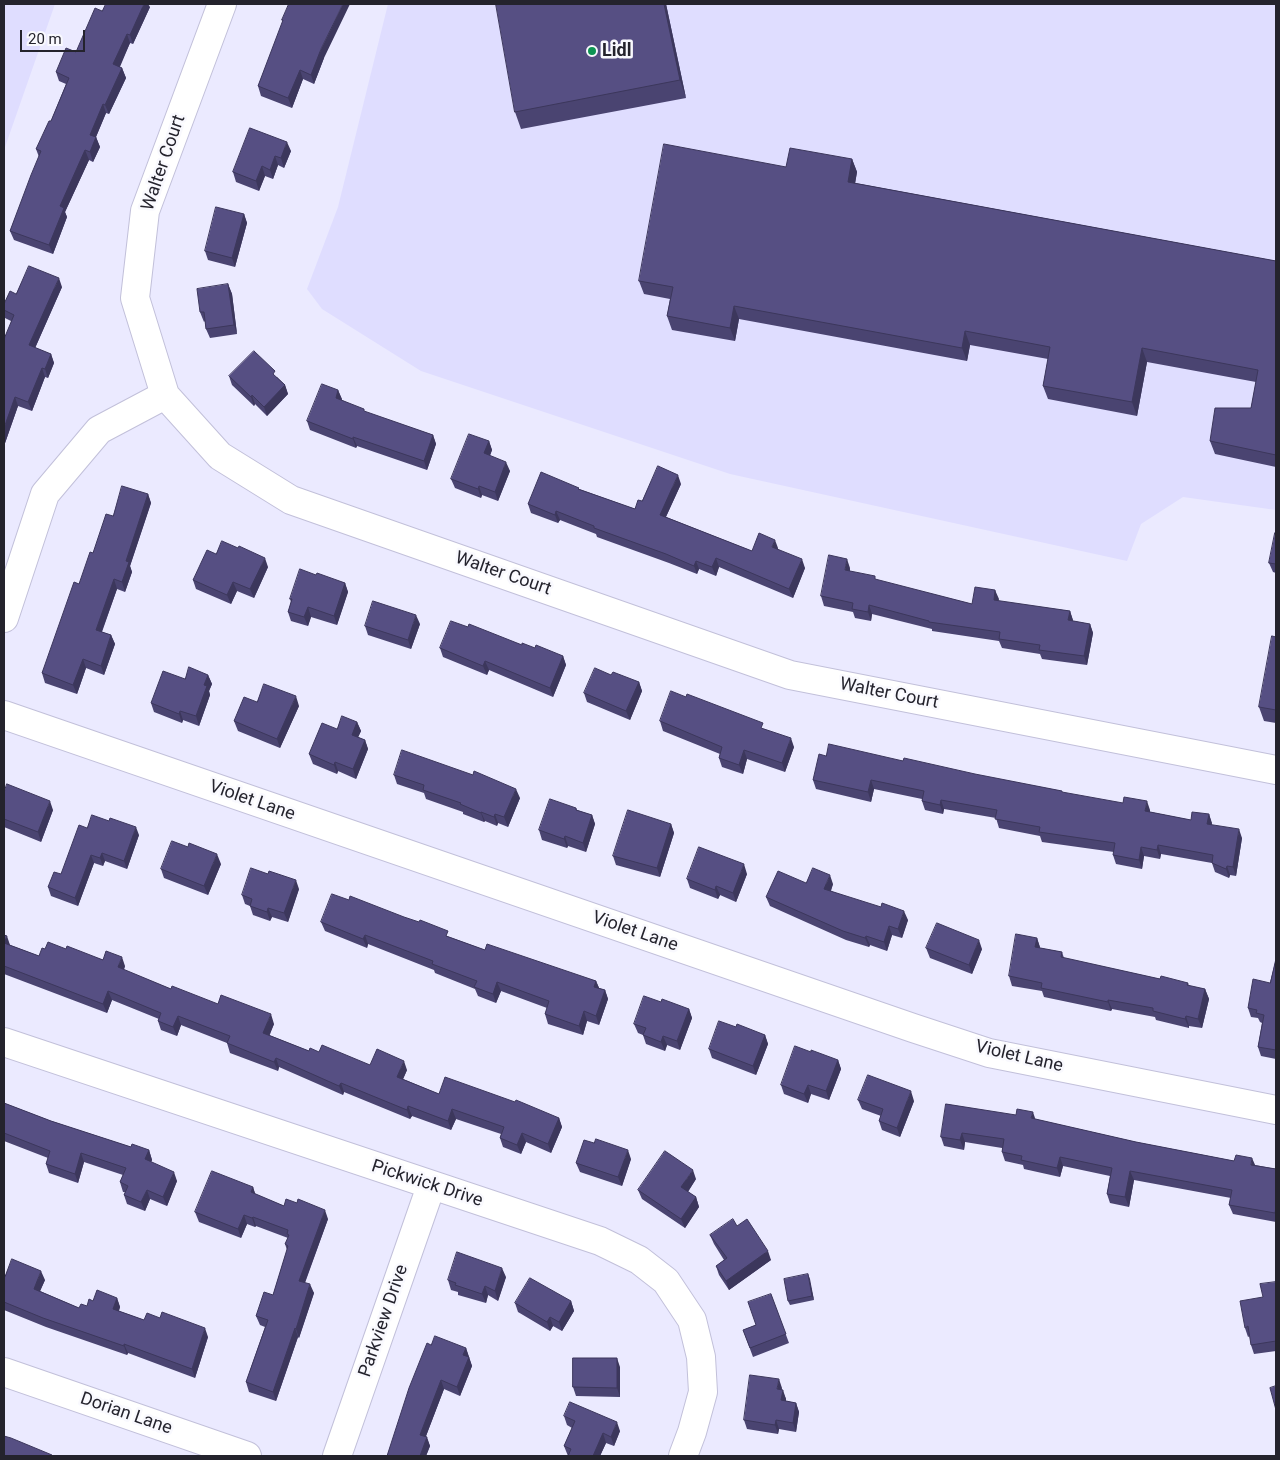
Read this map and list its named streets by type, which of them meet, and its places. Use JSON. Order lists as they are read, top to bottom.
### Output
{
  "streets": {
    "street": [
      "Walter Court",
      "Violet Lane",
      "Pickwick Drive",
      "Parkview Drive",
      "Dorian Lane"
    ]
  },
  "crossings": [
    ["Pickwick Drive", "Parkview Drive"]
  ],
  "places": ["Lidl"],
  "scale_bar": "20 m"
}
